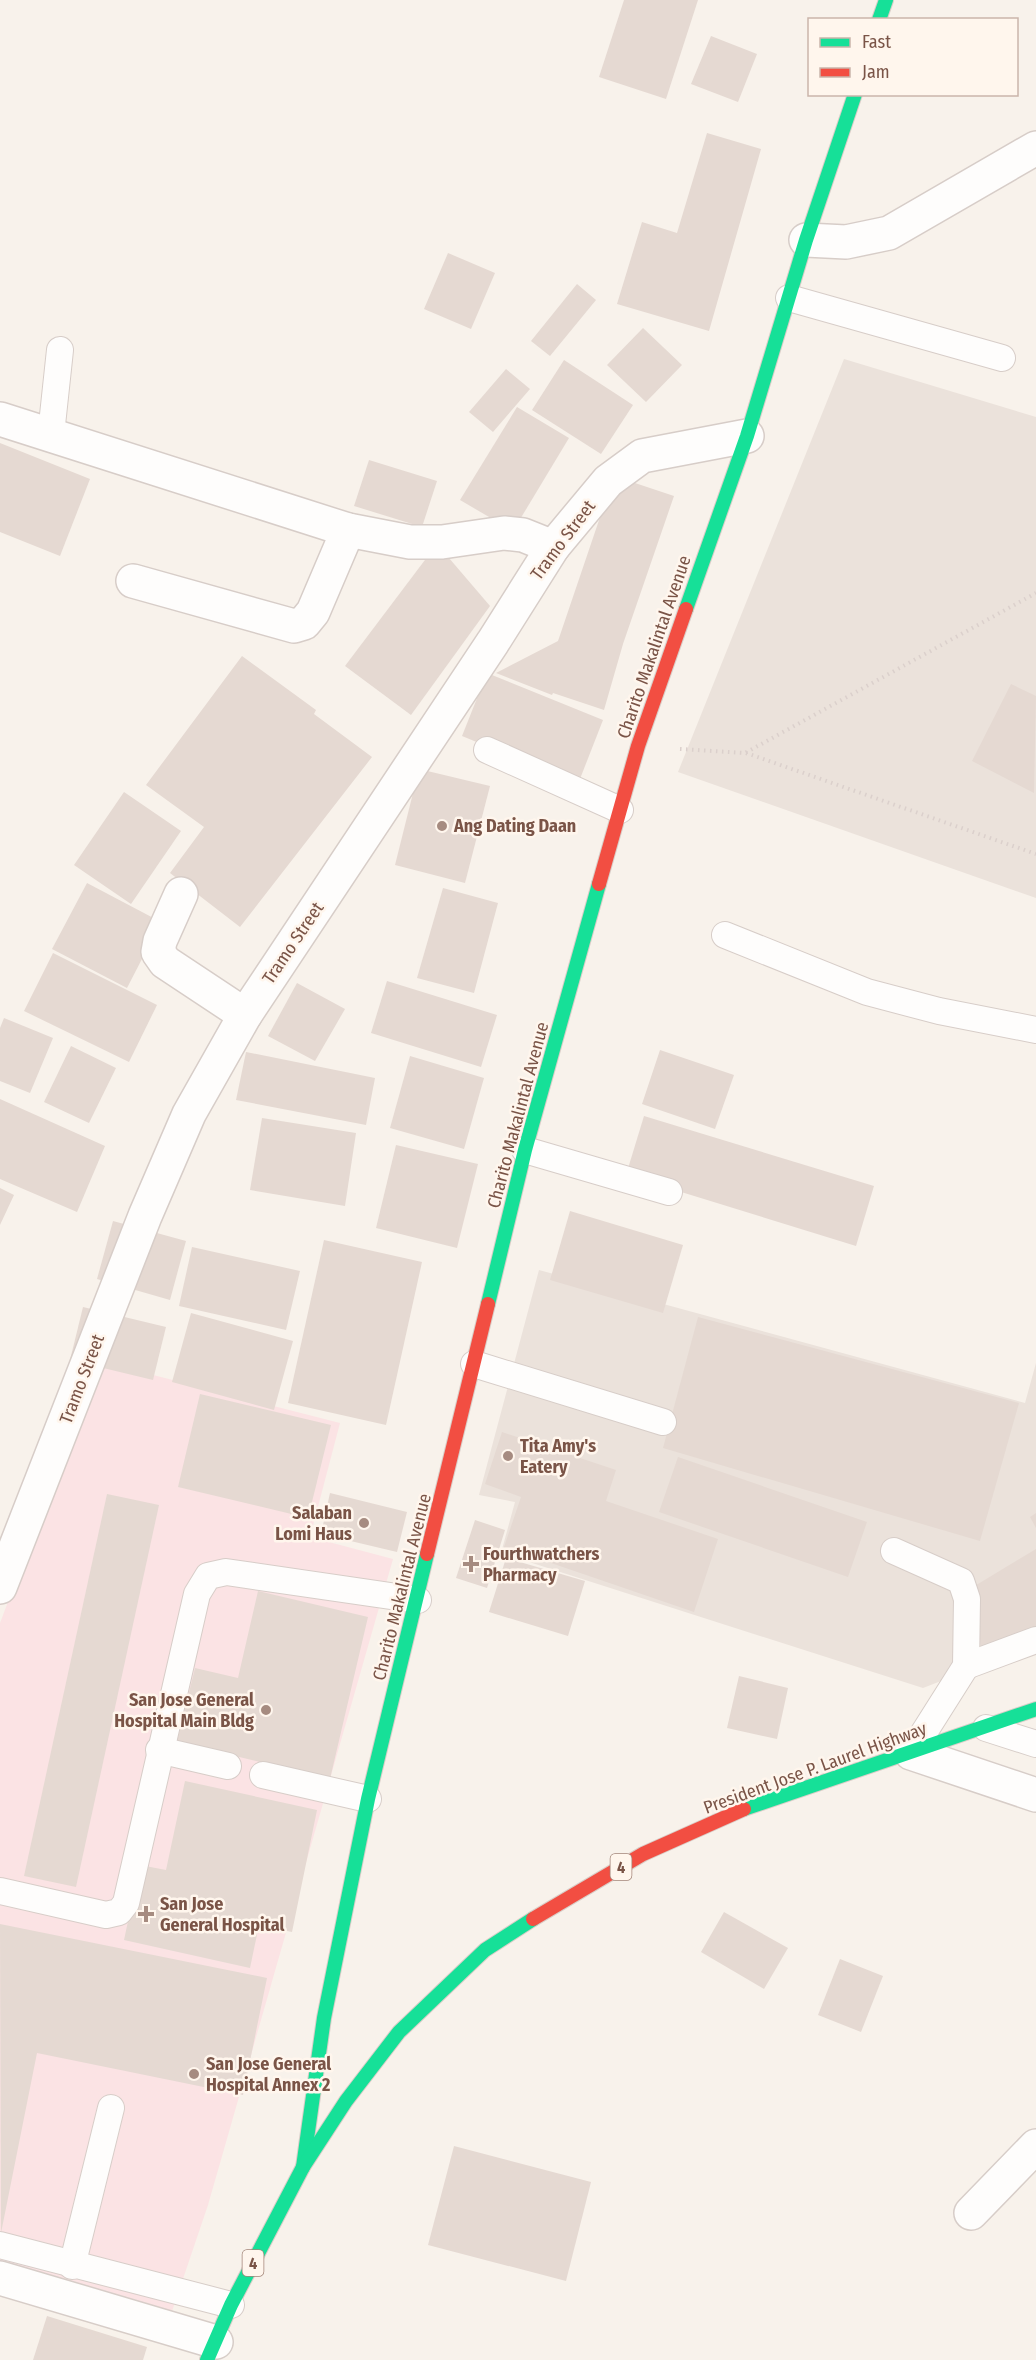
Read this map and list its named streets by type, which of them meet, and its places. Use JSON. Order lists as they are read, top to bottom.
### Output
{
  "streets": {
    "main road": ["Charito Makalintal Avenue", "President Jose P. Laurel Highway", "4"],
    "street": ["Tramo Street"]
  },
  "crossings": [
    ["Tramo Street", "Charito Makalintal Avenue"],
    ["Charito Makalintal Avenue", "President Jose P. Laurel Highway"]
  ],
  "places": {
    "other": [
      "Ang Dating Daan",
      "Tita Amy's Eatery",
      "Salaban Lomi Haus",
      "San Jose General Hospital Main Bldg",
      "San Jose General Hospital Annex 2"
    ],
    "health": ["Fourthwatchers Pharmacy", "San Jose General Hospital"]
  },
  "legend": ["Fast", "Jam"]
}
